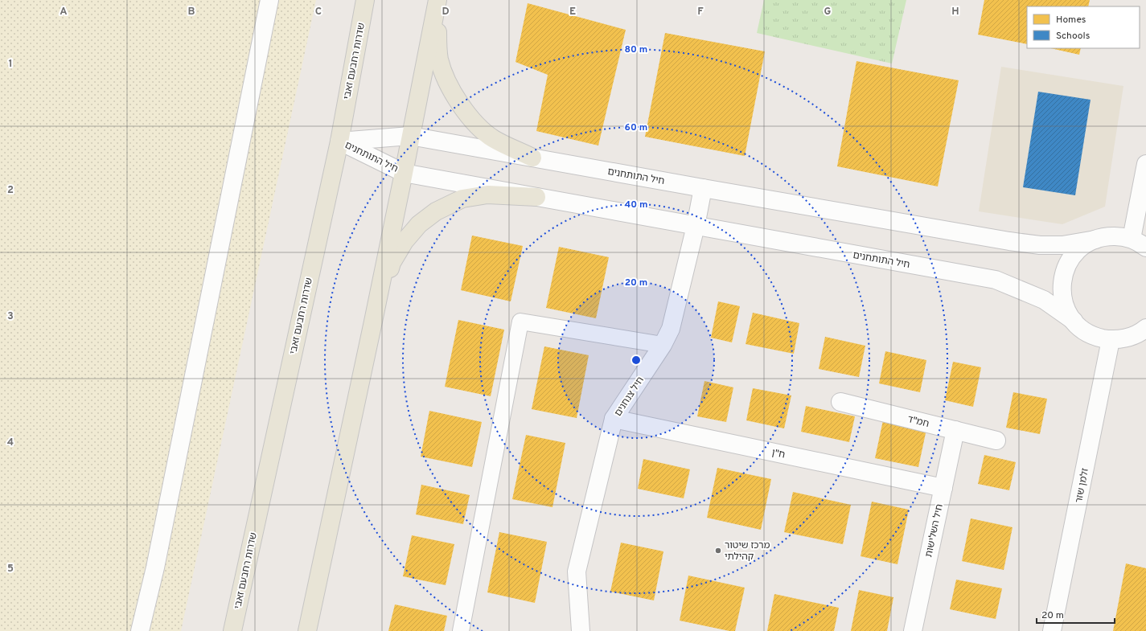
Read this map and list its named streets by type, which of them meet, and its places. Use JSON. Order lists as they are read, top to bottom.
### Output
{
  "streets": {
    "main road": ["שדרות רחבעם זאבי"],
    "street": [
      "חיל התותחנים",
      "חיל צנחנים",
      "חמ\"ד",
      "ח\"ן",
      "זלמן שזר",
      "חיל השלישות"
    ]
  },
  "crossings": [
    ["שדרות רחבעם זאבי", "חיל התותחנים"],
    ["חיל התותחנים", "חיל צנחנים"],
    ["חיל צנחנים", "ח\"ן"],
    ["חמ\"ד", "חיל השלישות"],
    ["ח\"ן", "חיל השלישות"]
  ],
  "places": ["מרכז שיטור קהילתי"],
  "legend": ["Homes", "Schools"],
  "scale_bar": "20 m",
  "grid": {
    "columns": [
      "A",
      "B",
      "C",
      "D",
      "E",
      "F",
      "G",
      "H"
    ],
    "rows": [
      "1",
      "2",
      "3",
      "4",
      "5"
    ]
  },
  "rings": [
    "80 m",
    "60 m",
    "40 m",
    "20 m"
  ]
}
